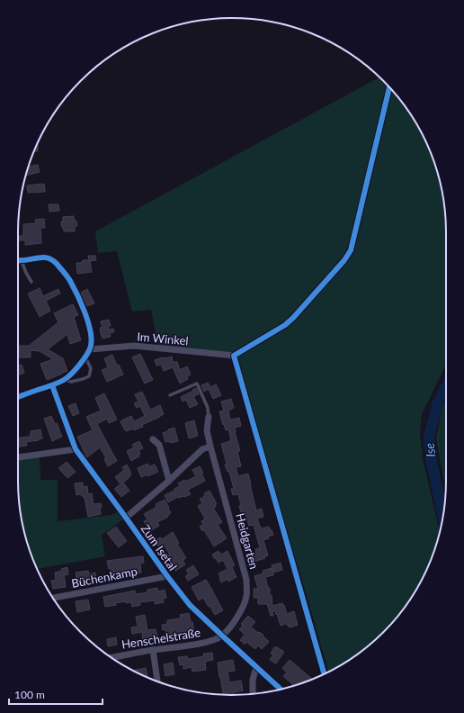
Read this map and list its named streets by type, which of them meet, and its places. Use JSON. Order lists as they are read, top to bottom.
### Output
{
  "streets": {
    "street": [
      "Im Winkel",
      "Heidgarten",
      "Zum Isetal",
      "Büchenkamp",
      "Henschelstraße"
    ]
  },
  "crossings": [
    ["Heidgarten", "Zum Isetal"],
    ["Heidgarten", "Henschelstraße"],
    ["Zum Isetal", "Büchenkamp"],
    ["Zum Isetal", "Henschelstraße"]
  ],
  "water": ["Ise"],
  "scale_bar": "100 m"
}
